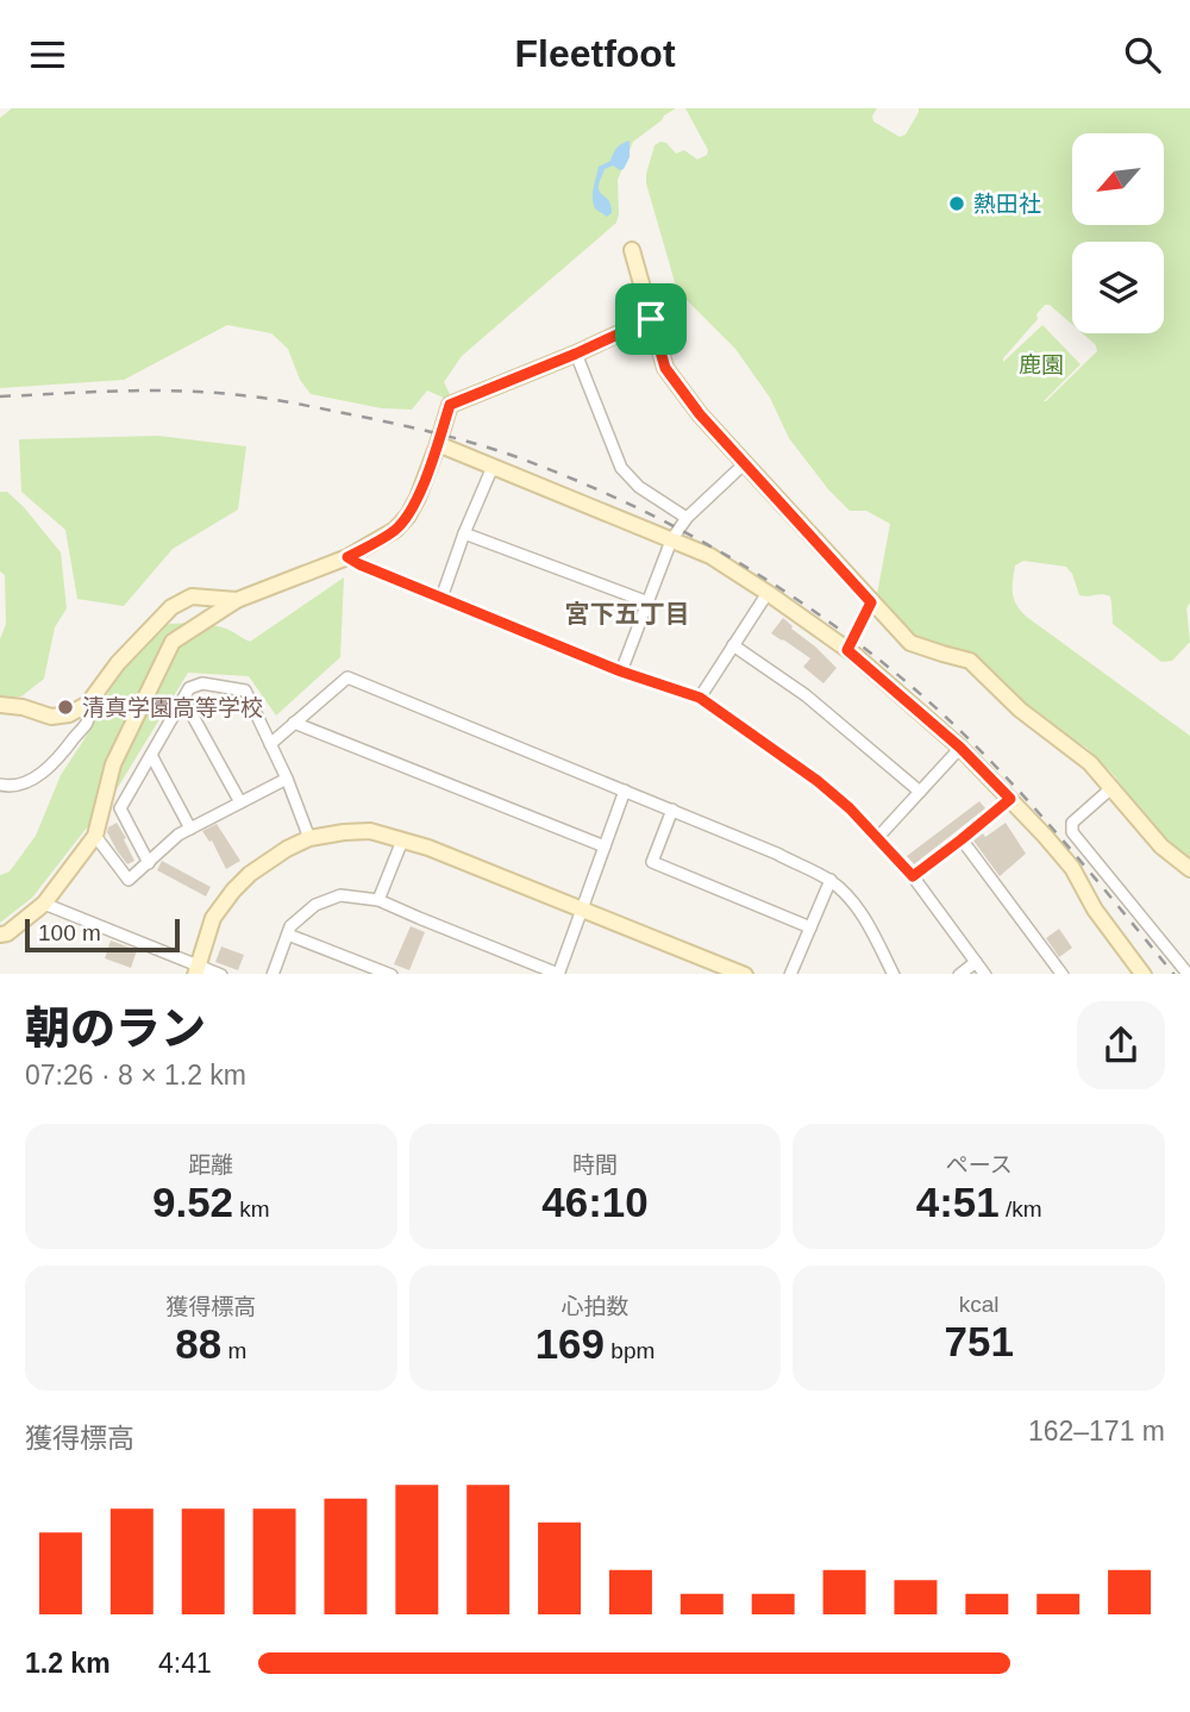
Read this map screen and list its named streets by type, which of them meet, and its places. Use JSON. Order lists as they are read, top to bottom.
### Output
{
  "districts": ["宮下五丁目"],
  "parks": ["鹿園"],
  "places": ["熱田社", "清真学園高等学校"],
  "scale_bar": "100 m",
  "north": "bottom left",
  "page": {
    "header": "Fleetfoot",
    "scale": "100 m",
    "heading": ["朝のラン", "07:26 · 8 × 1.2 km"],
    "stats": [
      ["距離", "9.52 km"],
      ["時間", "46:10"],
      ["ペース", "4:51 /km"],
      ["獲得標高", "88 m"],
      ["心拍数", "169 bpm"],
      ["kcal", "751"]
    ],
    "chart": ["獲得標高", "162–171 m"],
    "list": [
      {
        "name": "1.2 km",
        "note": "4:41"
      }
    ]
  }
}
